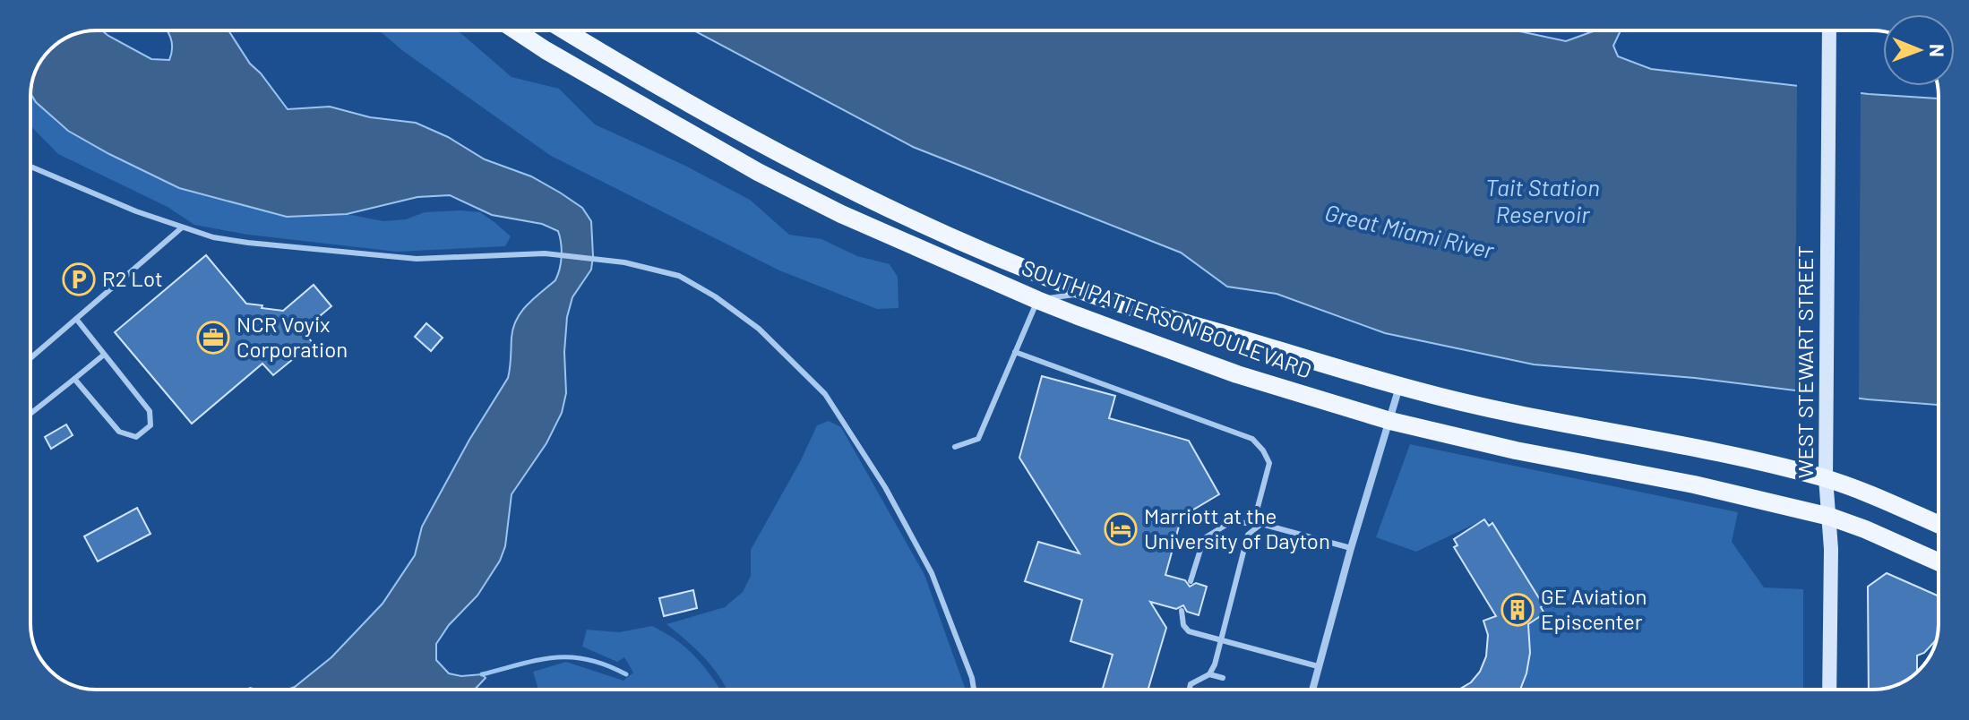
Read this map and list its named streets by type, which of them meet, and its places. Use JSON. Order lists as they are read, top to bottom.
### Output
{
  "streets": {
    "main road": ["SOUTH PATTERSON BOULEVARD", "WEST STEWART STREET"]
  },
  "crossings": [
    ["SOUTH PATTERSON BOULEVARD", "WEST STEWART STREET"]
  ],
  "water": ["Tait Station Reservoir", "Great Miami River"],
  "places": {
    "parking": ["R2 Lot"],
    "office": ["NCR Voyix Corporation"],
    "hotel": ["Marriott at the University of Dayton"],
    "building": ["GE Aviation Episcenter"]
  },
  "north": "right"
}
